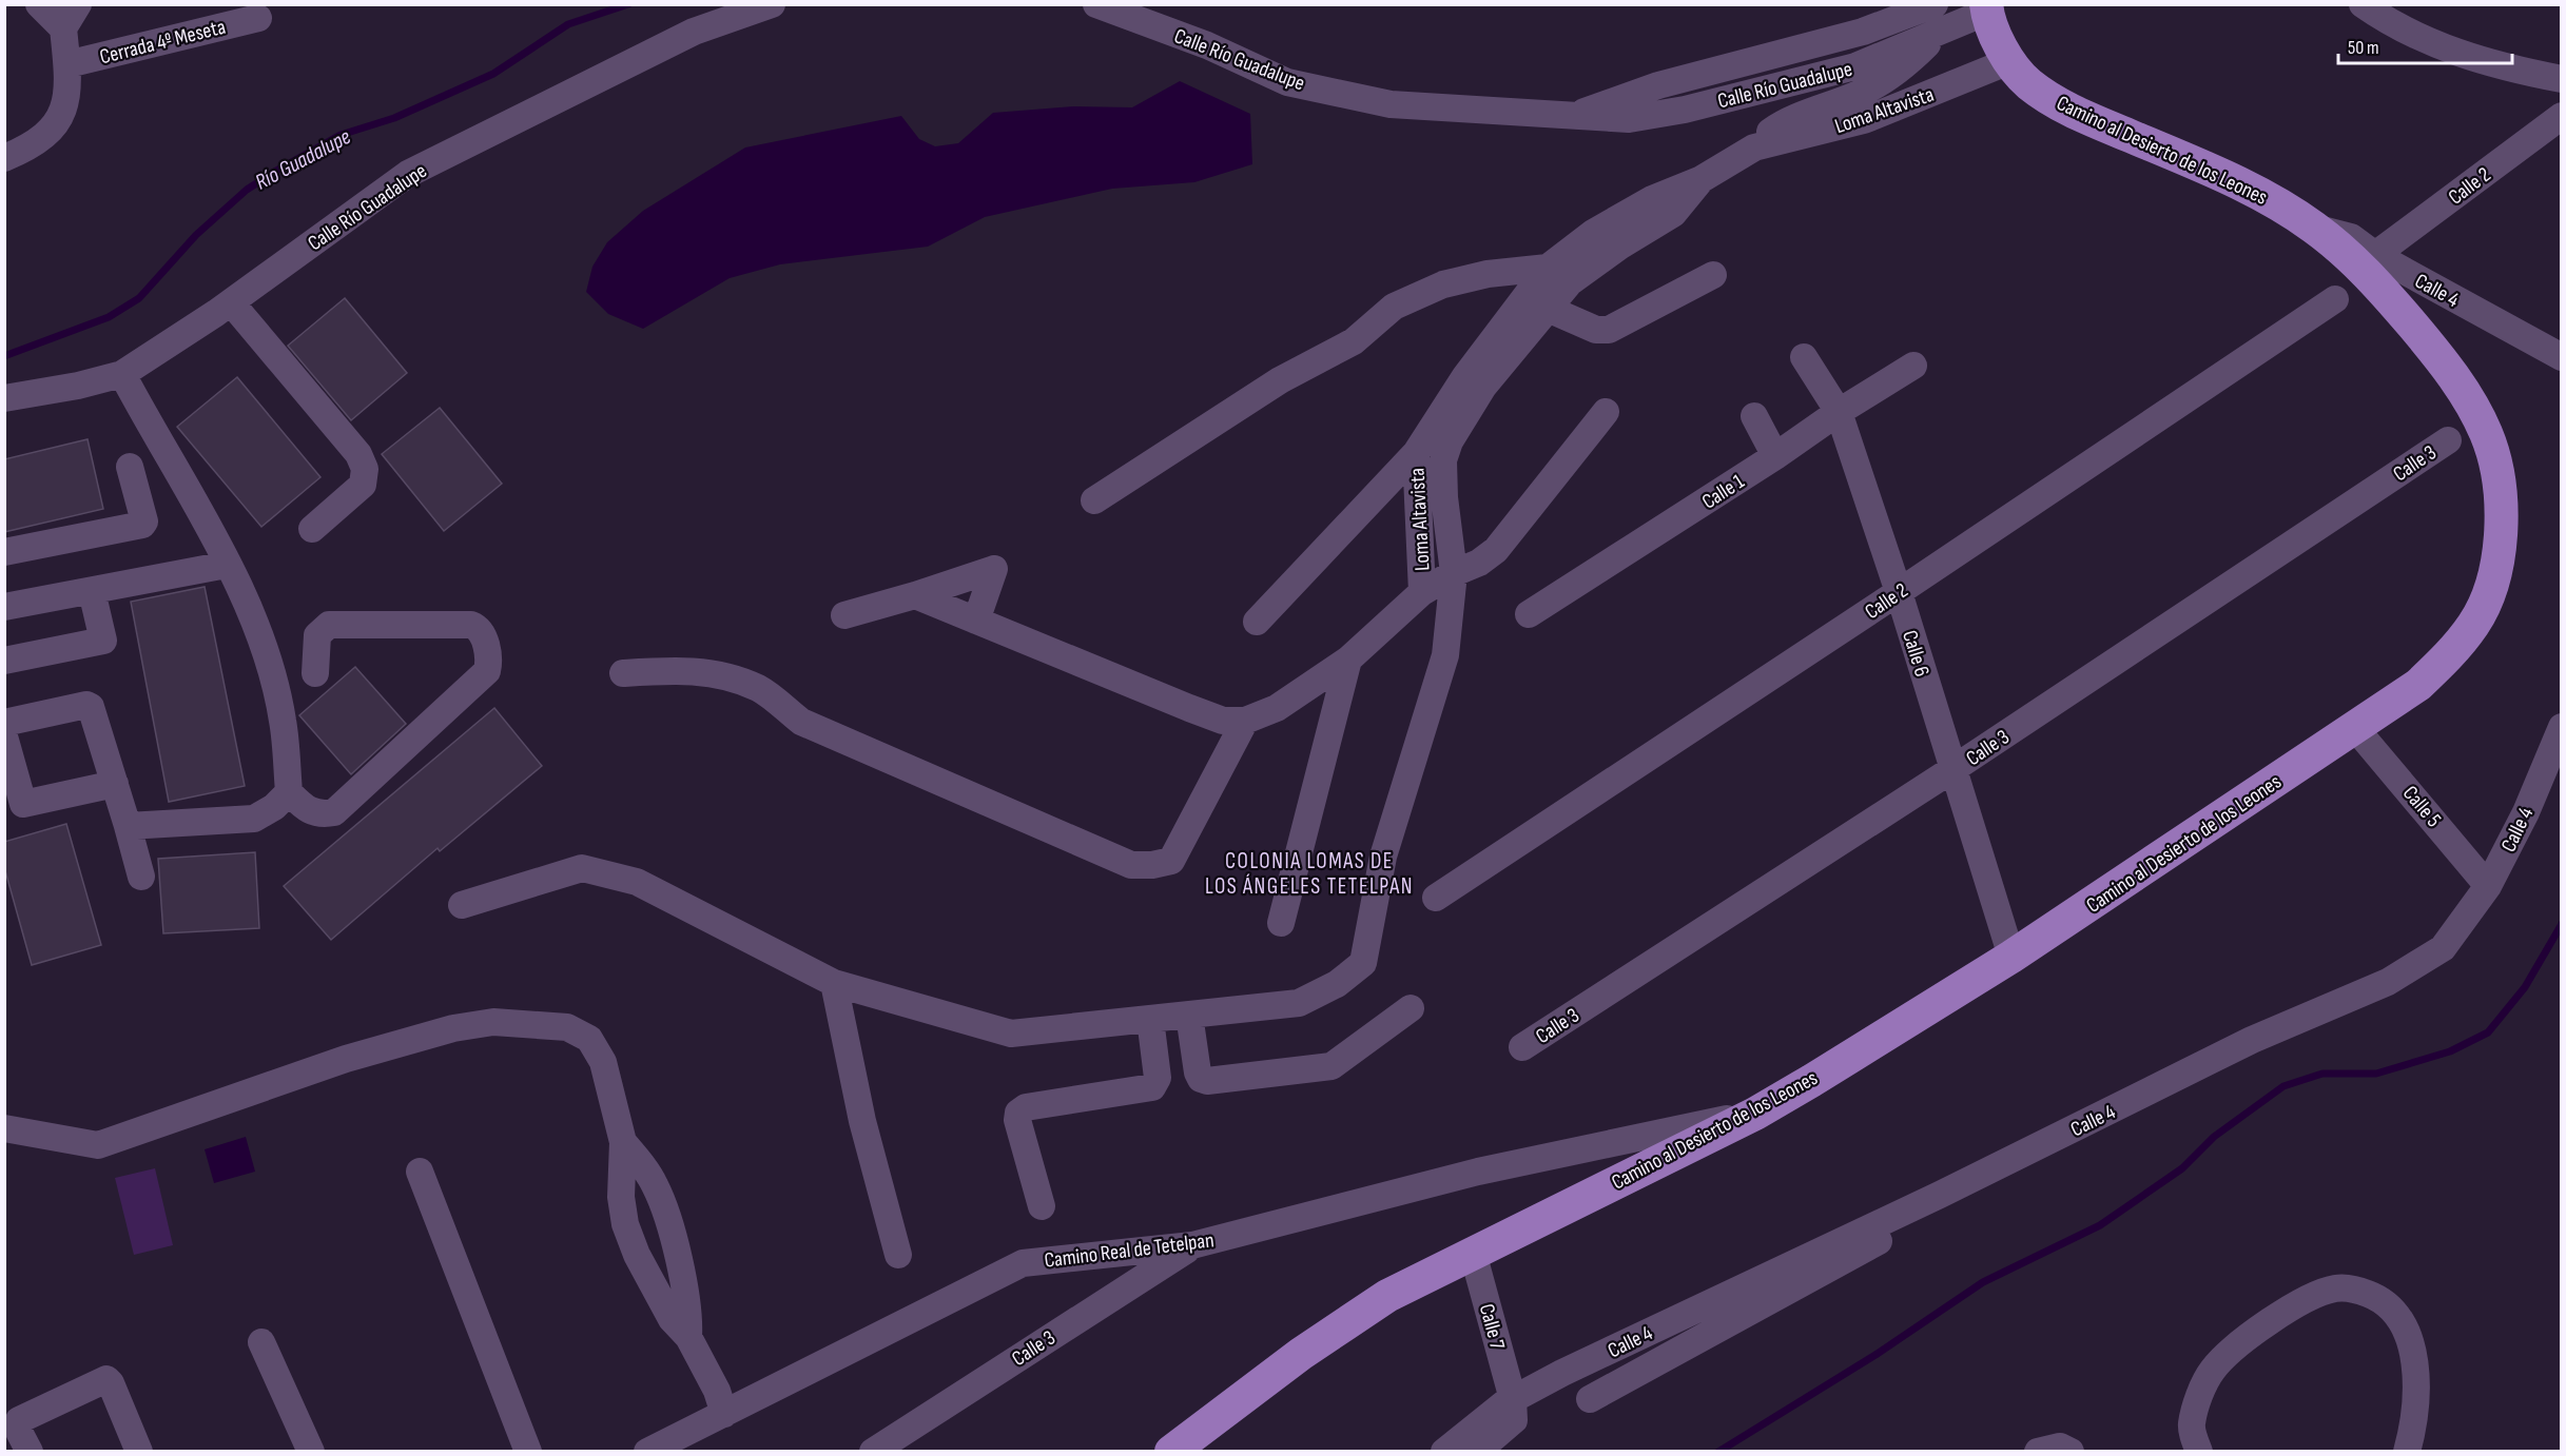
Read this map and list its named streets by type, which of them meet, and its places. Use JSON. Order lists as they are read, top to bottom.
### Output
{
  "streets": {
    "main road": ["Camino al Desierto de los Leones"],
    "street": [
      "Cerrada 4º Meseta",
      "Calle Río Guadalupe",
      "Loma Altavista",
      "Calle 2",
      "Calle 4",
      "Calle 3",
      "Calle 1",
      "Calle 6",
      "Calle 5",
      "Camino Real de Tetelpan",
      "Calle 7"
    ]
  },
  "crossings": [
    ["Calle Río Guadalupe", "Loma Altavista"],
    ["Calle Río Guadalupe", "Camino al Desierto de los Leones"],
    ["Loma Altavista", "Camino al Desierto de los Leones"],
    ["Camino al Desierto de los Leones", "Calle 4"],
    ["Camino al Desierto de los Leones", "Calle 6"],
    ["Camino al Desierto de los Leones", "Calle 5"],
    ["Camino al Desierto de los Leones", "Camino Real de Tetelpan"],
    ["Camino al Desierto de los Leones", "Calle 7"],
    ["Calle 2", "Calle 4"],
    ["Calle 2", "Calle 6"],
    ["Calle 4", "Calle 5"],
    ["Calle 4", "Calle 7"],
    ["Calle 3", "Calle 6"],
    ["Calle 3", "Camino Real de Tetelpan"],
    ["Calle 1", "Calle 6"]
  ],
  "districts": ["COLONIA LOMAS DE LOS ÁNGELES TETELPAN"],
  "water": ["Río Guadalupe"],
  "scale_bar": "50 m"
}
